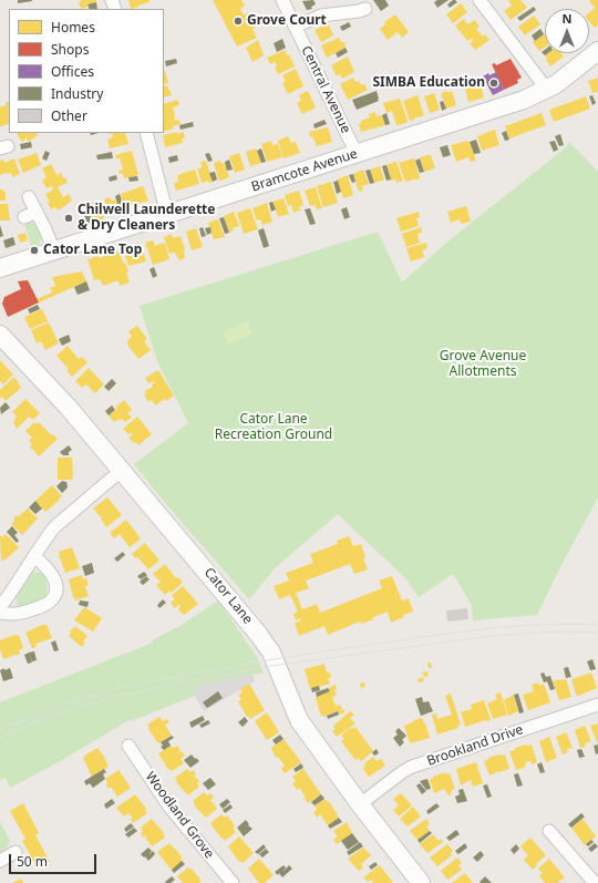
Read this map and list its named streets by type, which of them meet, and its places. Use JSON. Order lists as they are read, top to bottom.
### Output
{
  "streets": {
    "street": [
      "Central Avenue",
      "Bramcote Avenue",
      "Cator Lane",
      "Brookland Drive",
      "Woodland Grove"
    ]
  },
  "crossings": [
    ["Central Avenue", "Bramcote Avenue"],
    ["Cator Lane", "Brookland Drive"]
  ],
  "parks": ["Grove Avenue Allotments", "Cator Lane Recreation Ground"],
  "places": [
    "Grove Court",
    "SIMBA Education",
    "Chilwell Launderette & Dry Cleaners",
    "Cator Lane Top"
  ],
  "legend": [
    "Homes",
    "Shops",
    "Offices",
    "Industry",
    "Other"
  ],
  "scale_bar": "50 m",
  "north": "top"
}
